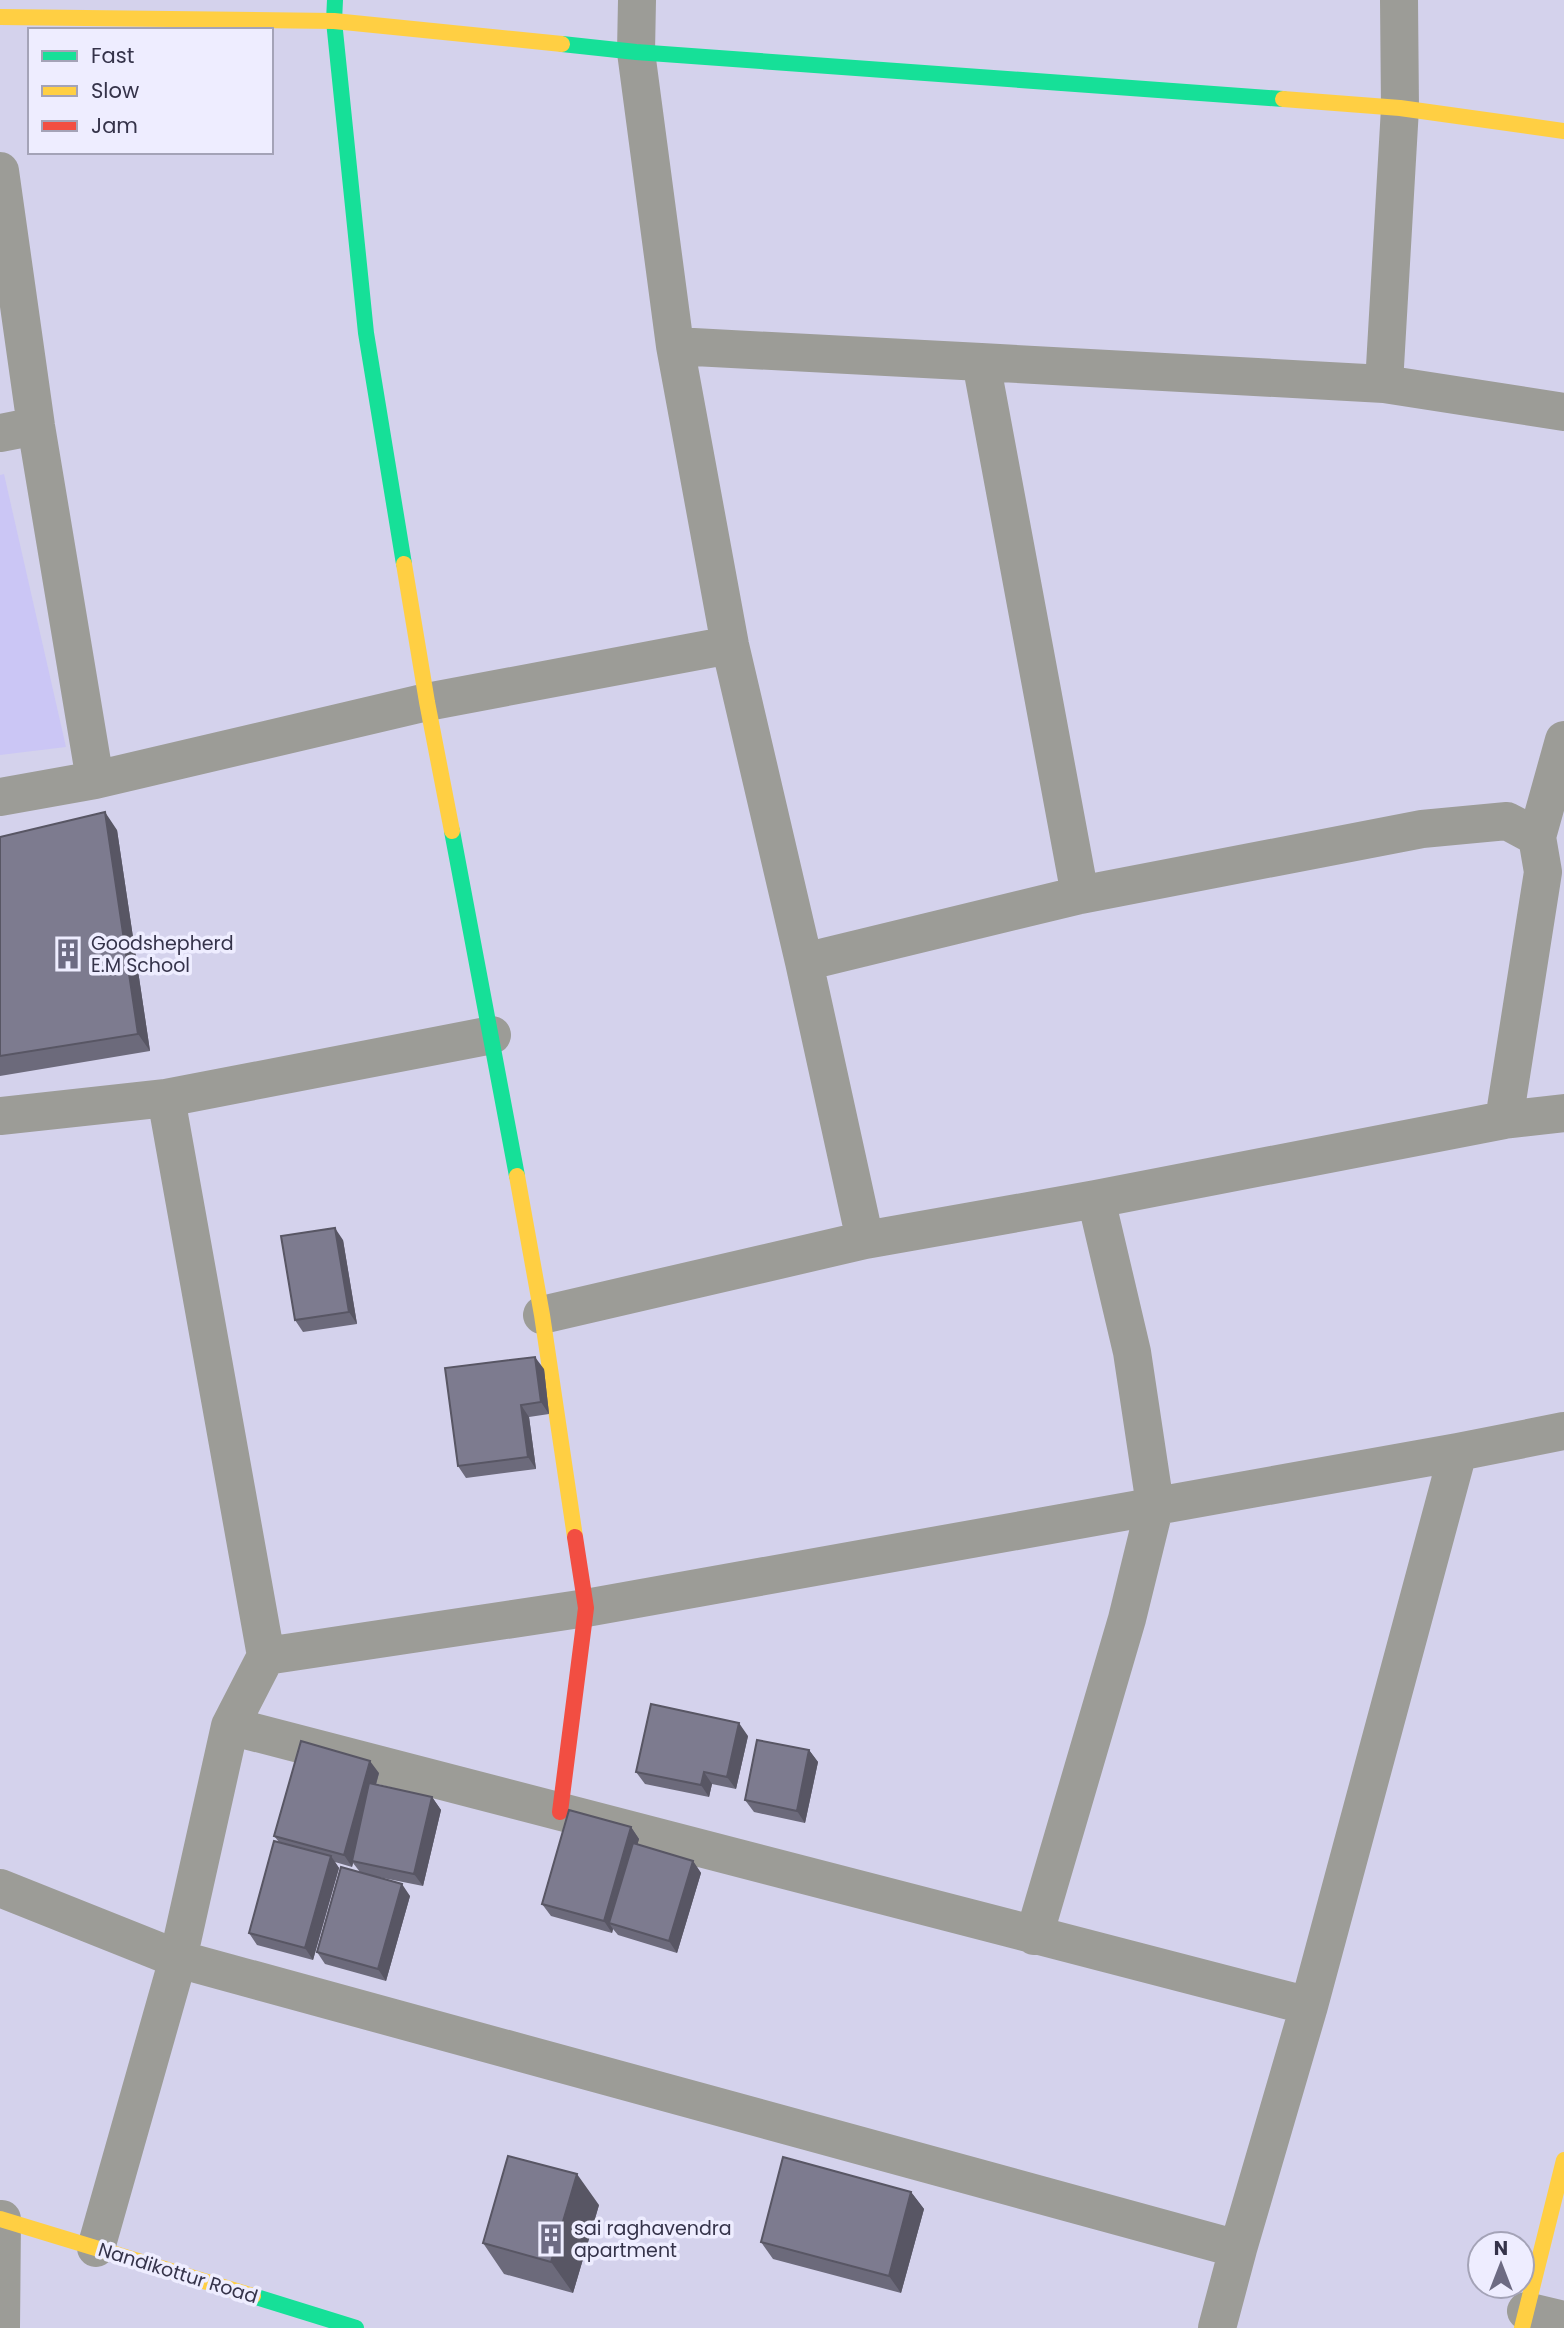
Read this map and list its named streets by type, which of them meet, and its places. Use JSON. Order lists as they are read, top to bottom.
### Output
{
  "streets": {
    "street": ["Nandikottur Road"]
  },
  "places": {
    "building": ["Goodshepherd E.M School", "sai raghavendra apartment"]
  },
  "legend": ["Fast", "Slow", "Jam"],
  "north": "top"
}
